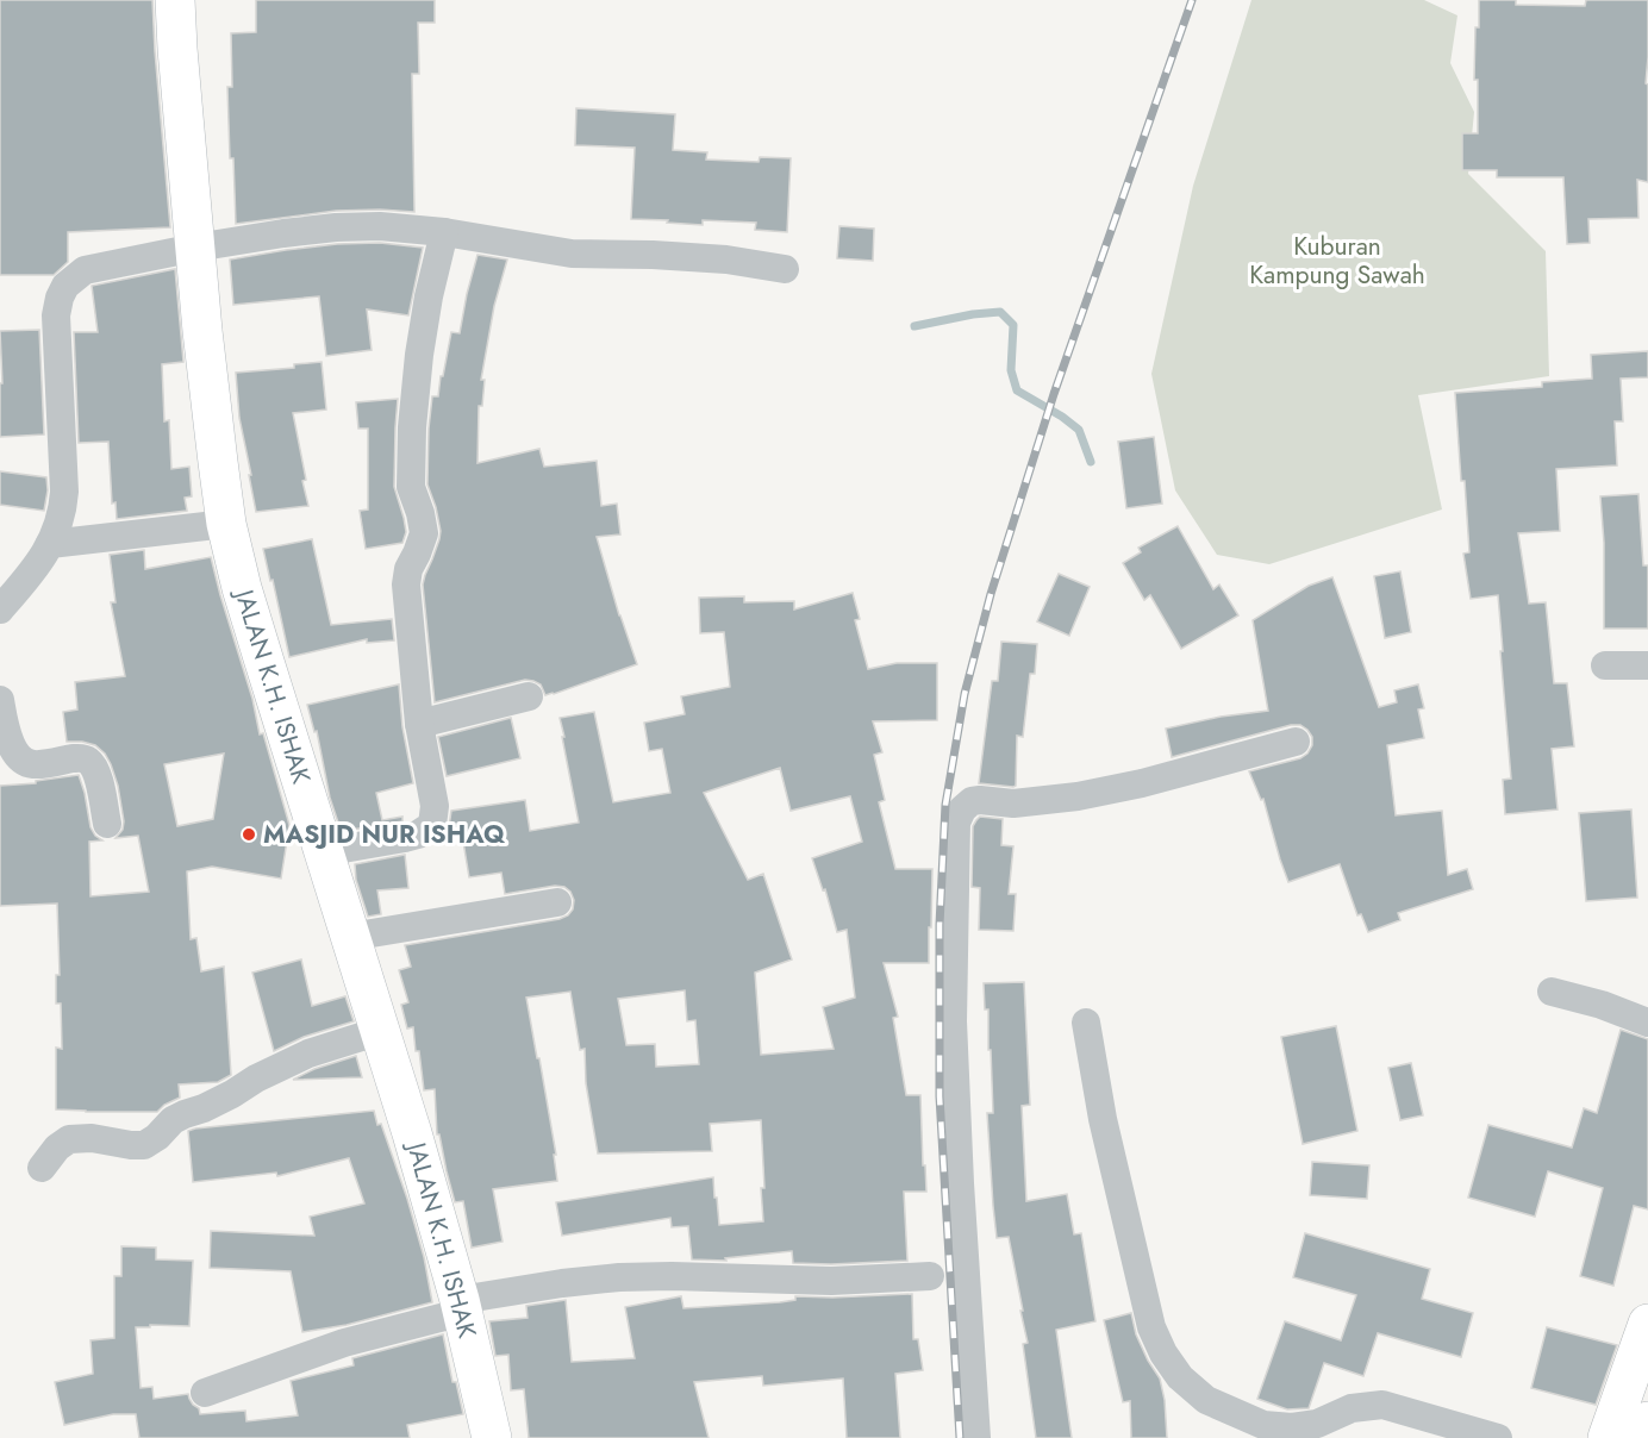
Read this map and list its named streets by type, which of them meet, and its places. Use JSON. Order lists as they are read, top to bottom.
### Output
{
  "streets": {
    "main road": ["JALAN K.H. ISHAK"]
  },
  "parks": ["Kuburan Kampung Sawah"],
  "places": ["MASJID NUR ISHAQ"]
}
